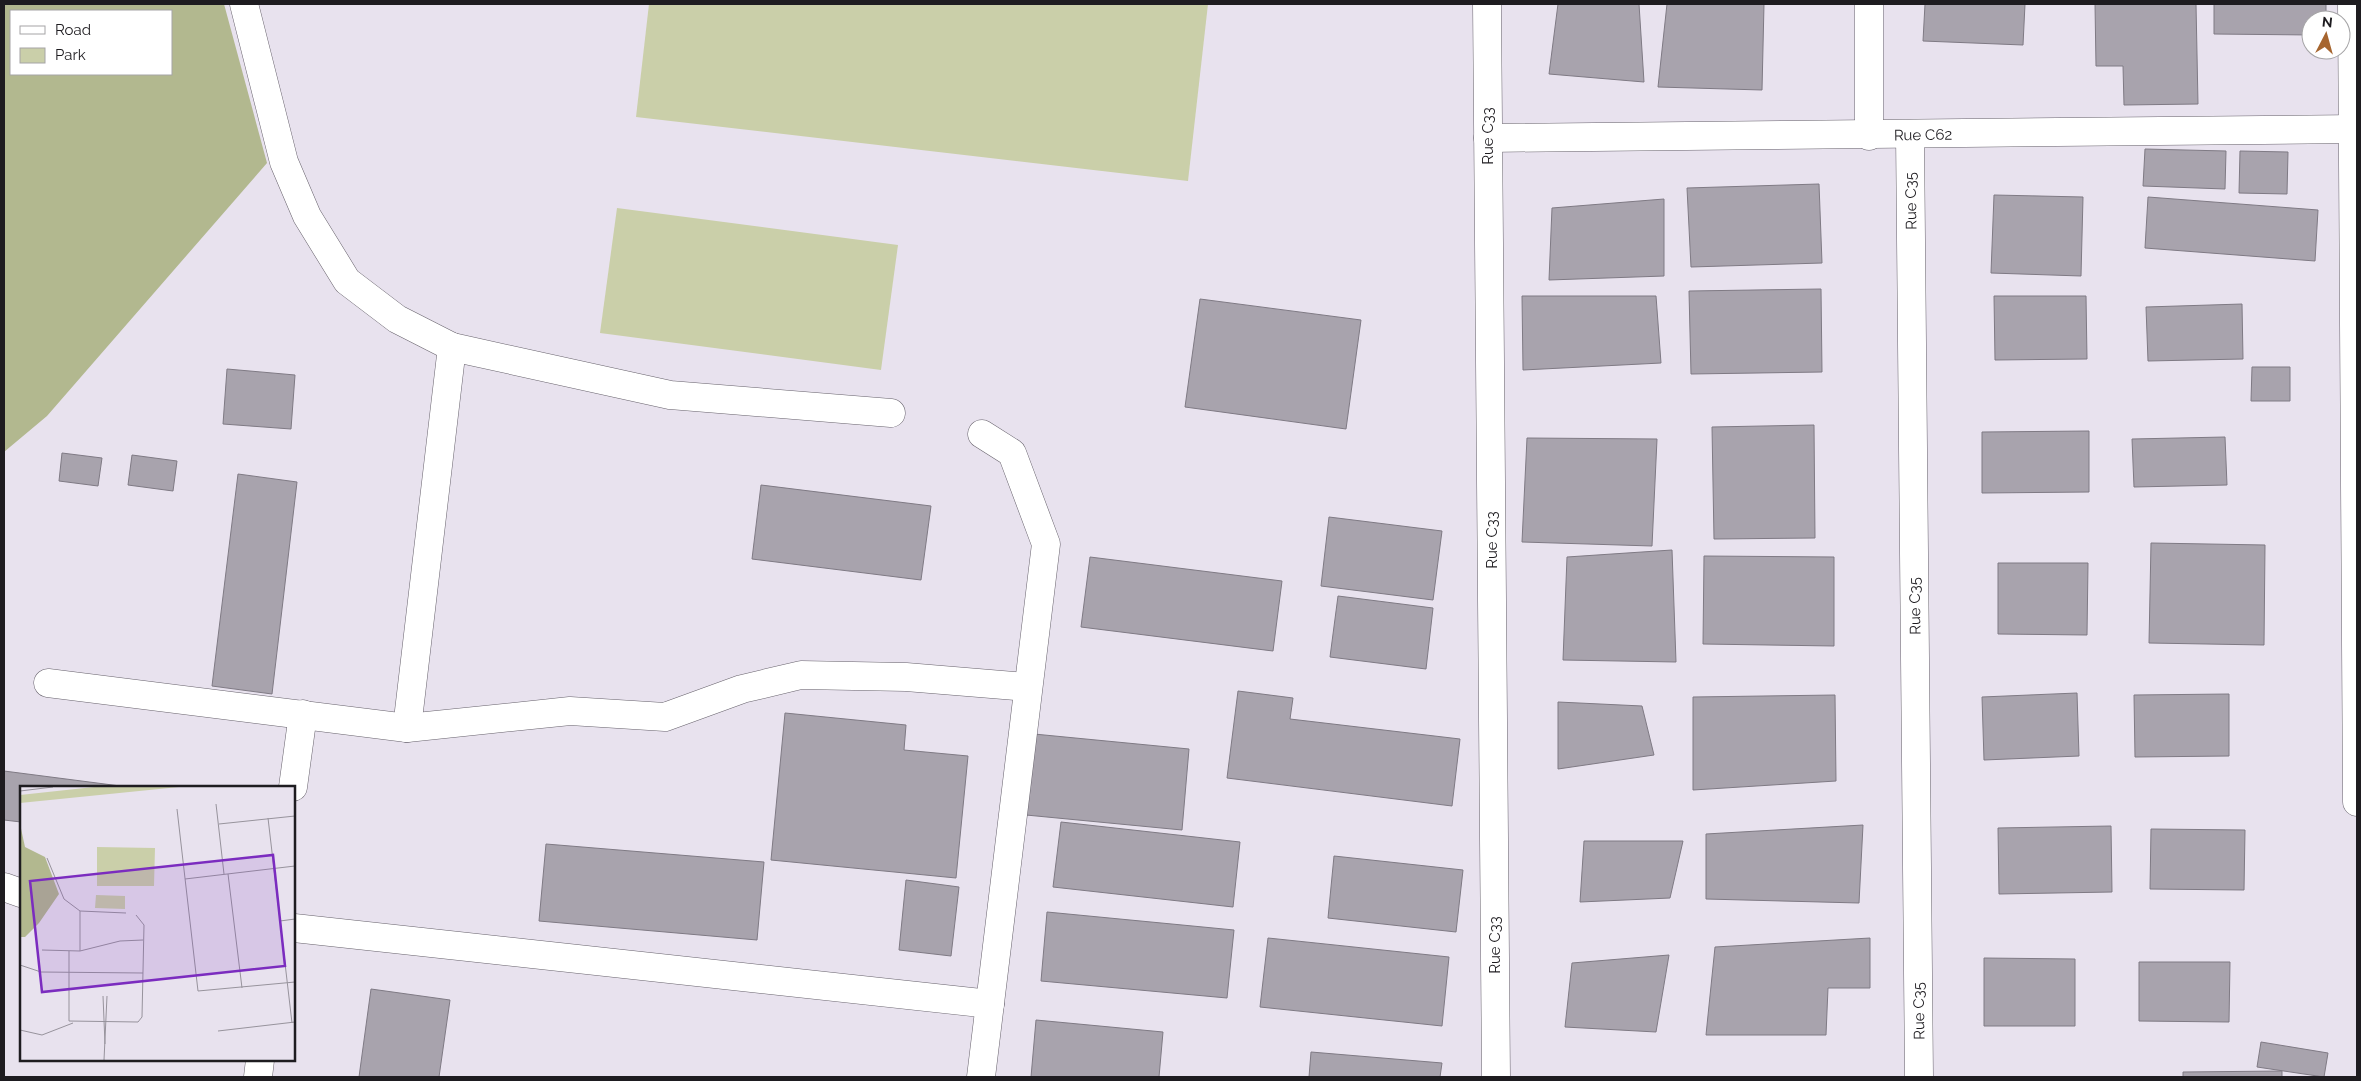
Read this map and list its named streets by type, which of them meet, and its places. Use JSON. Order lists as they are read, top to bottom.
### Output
{
  "streets": {
    "street": ["Rue C62", "Rue C33", "Rue C35"]
  },
  "crossings": [
    ["Rue C62", "Rue C33"],
    ["Rue C62", "Rue C35"]
  ],
  "legend": ["Road", "Park"],
  "north": "top"
}
